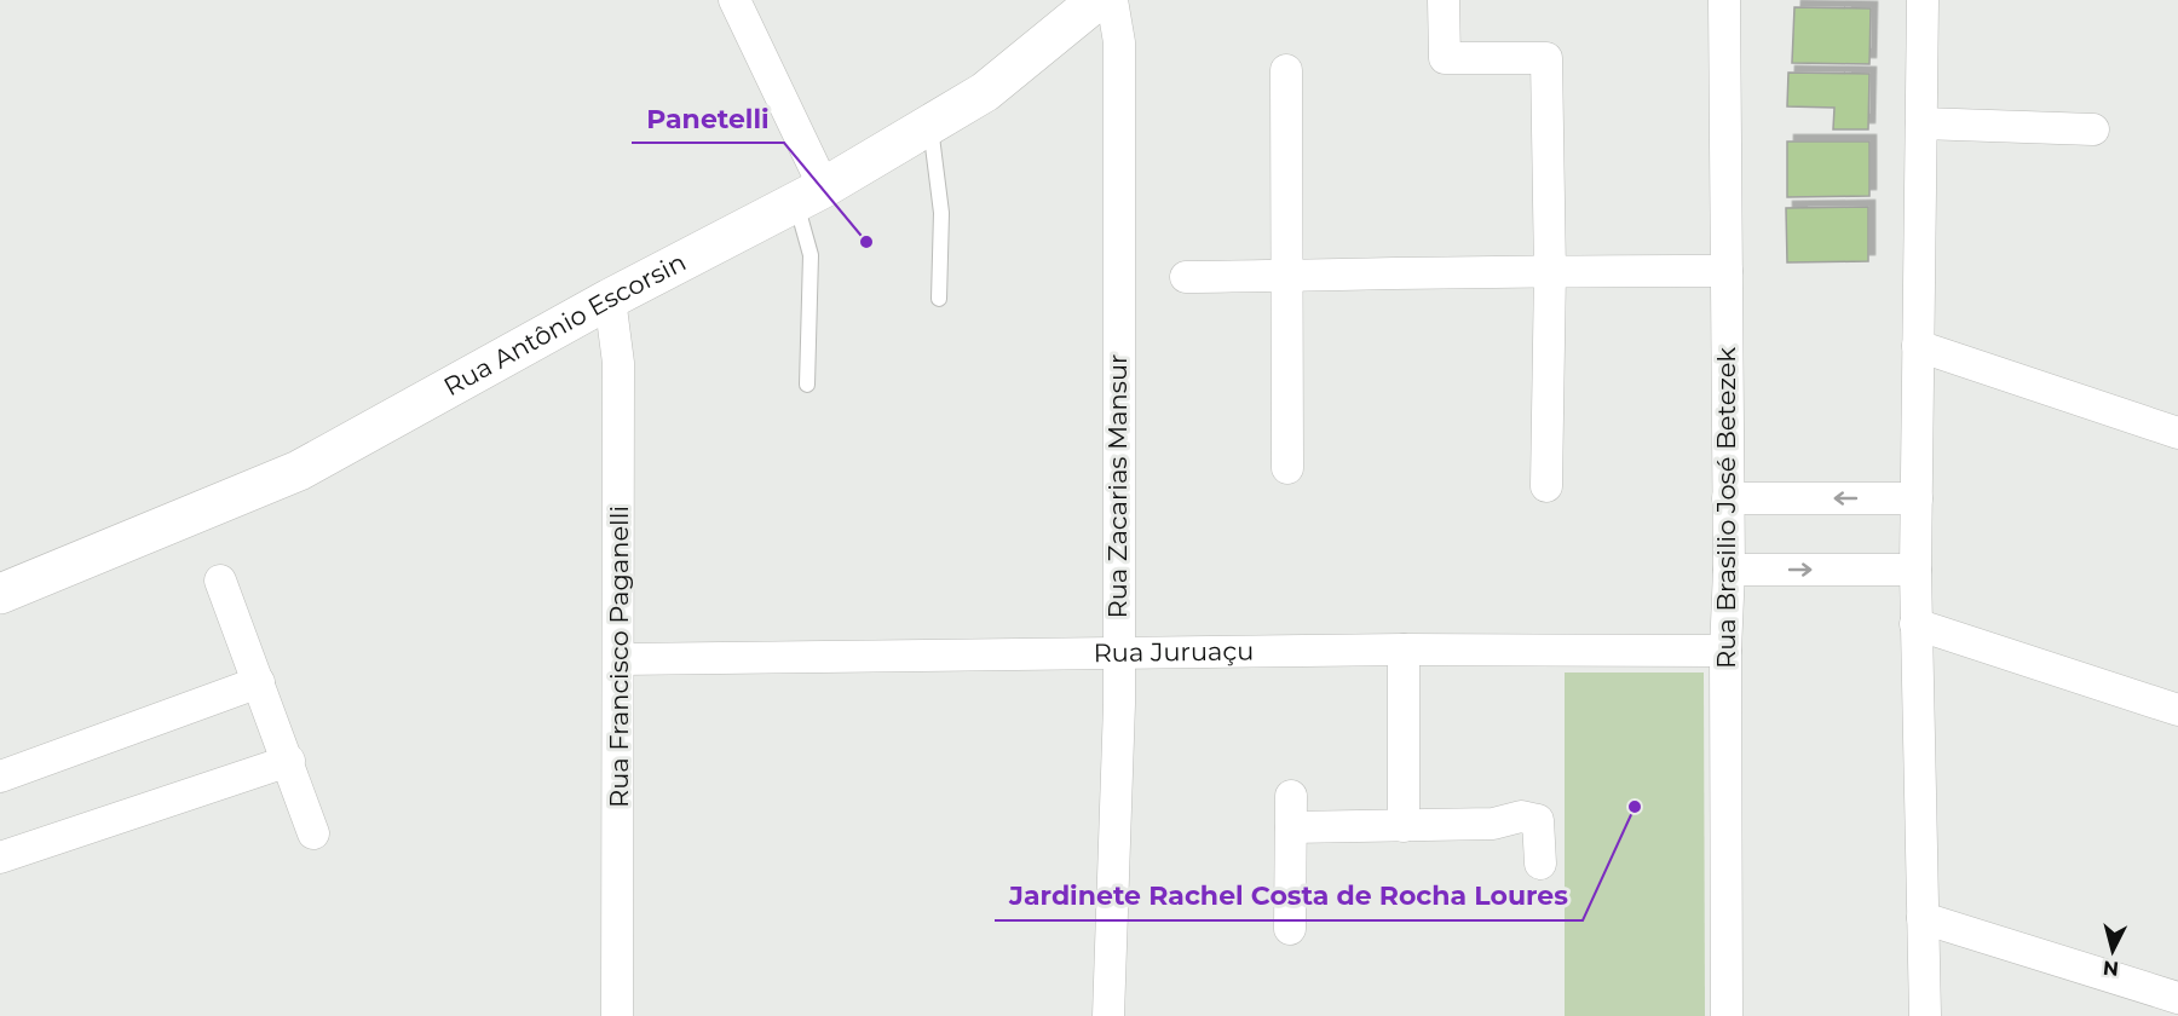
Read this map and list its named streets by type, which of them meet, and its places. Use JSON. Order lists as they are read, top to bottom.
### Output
{
  "streets": {
    "main road": ["Rua Antônio Escorsin"],
    "street": [
      "Rua Zacarias Mansur",
      "Rua Brasilio José Betezek",
      "Rua Juruaçu",
      "Rua Francisco Paganelli"
    ]
  },
  "crossings": [
    ["Rua Antônio Escorsin", "Rua Francisco Paganelli"],
    ["Rua Zacarias Mansur", "Rua Juruaçu"],
    ["Rua Brasilio José Betezek", "Rua Juruaçu"],
    ["Rua Juruaçu", "Rua Francisco Paganelli"]
  ],
  "places": ["Panetelli", "Jardinete Rachel Costa de Rocha Loures"],
  "north": "bottom"
}
